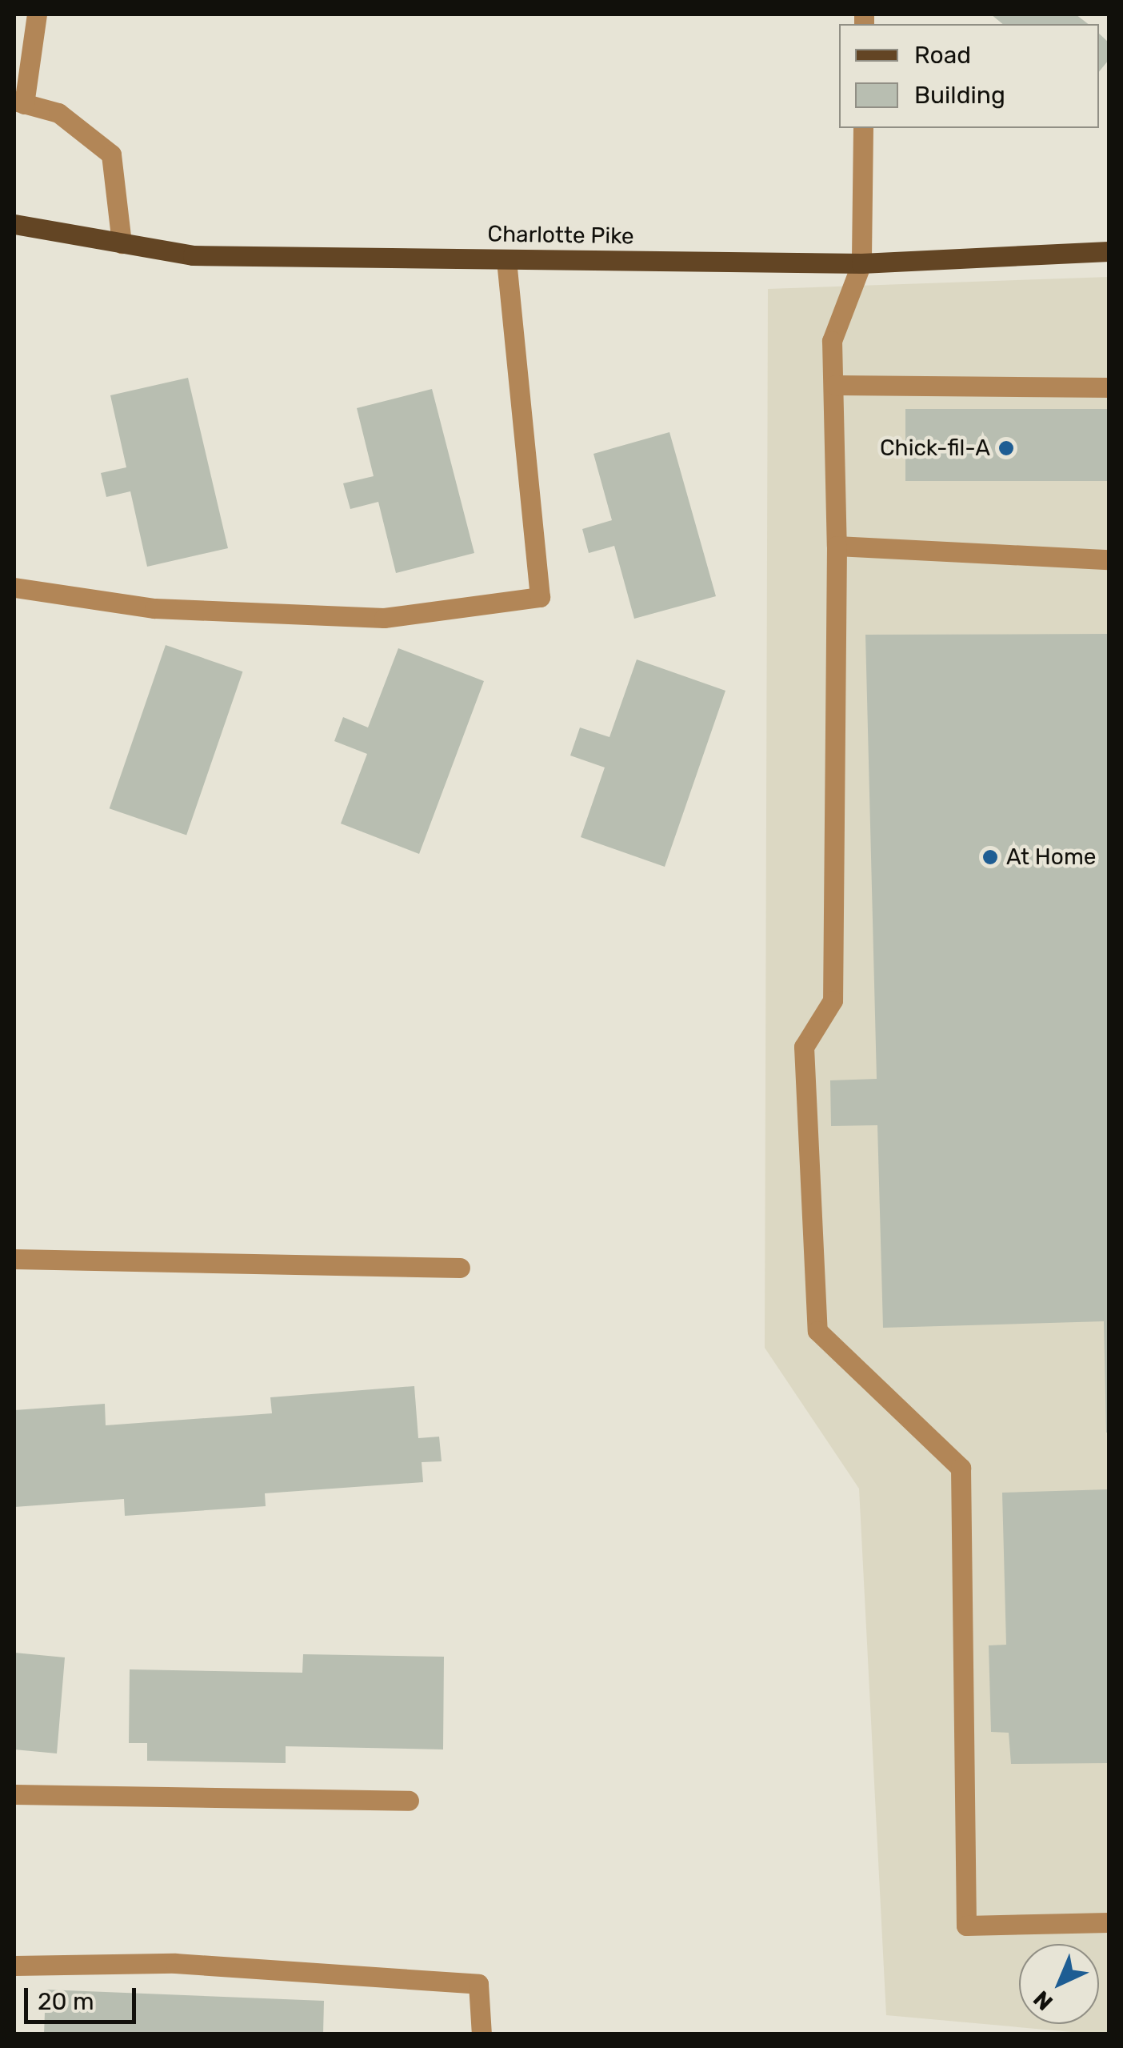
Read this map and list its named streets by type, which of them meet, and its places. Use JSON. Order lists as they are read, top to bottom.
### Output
{
  "streets": {
    "main road": ["Charlotte Pike"]
  },
  "places": ["Chick-fil-A", "At Home"],
  "legend": ["Road", "Building"],
  "scale_bar": "20 m",
  "north": "bottom left"
}
